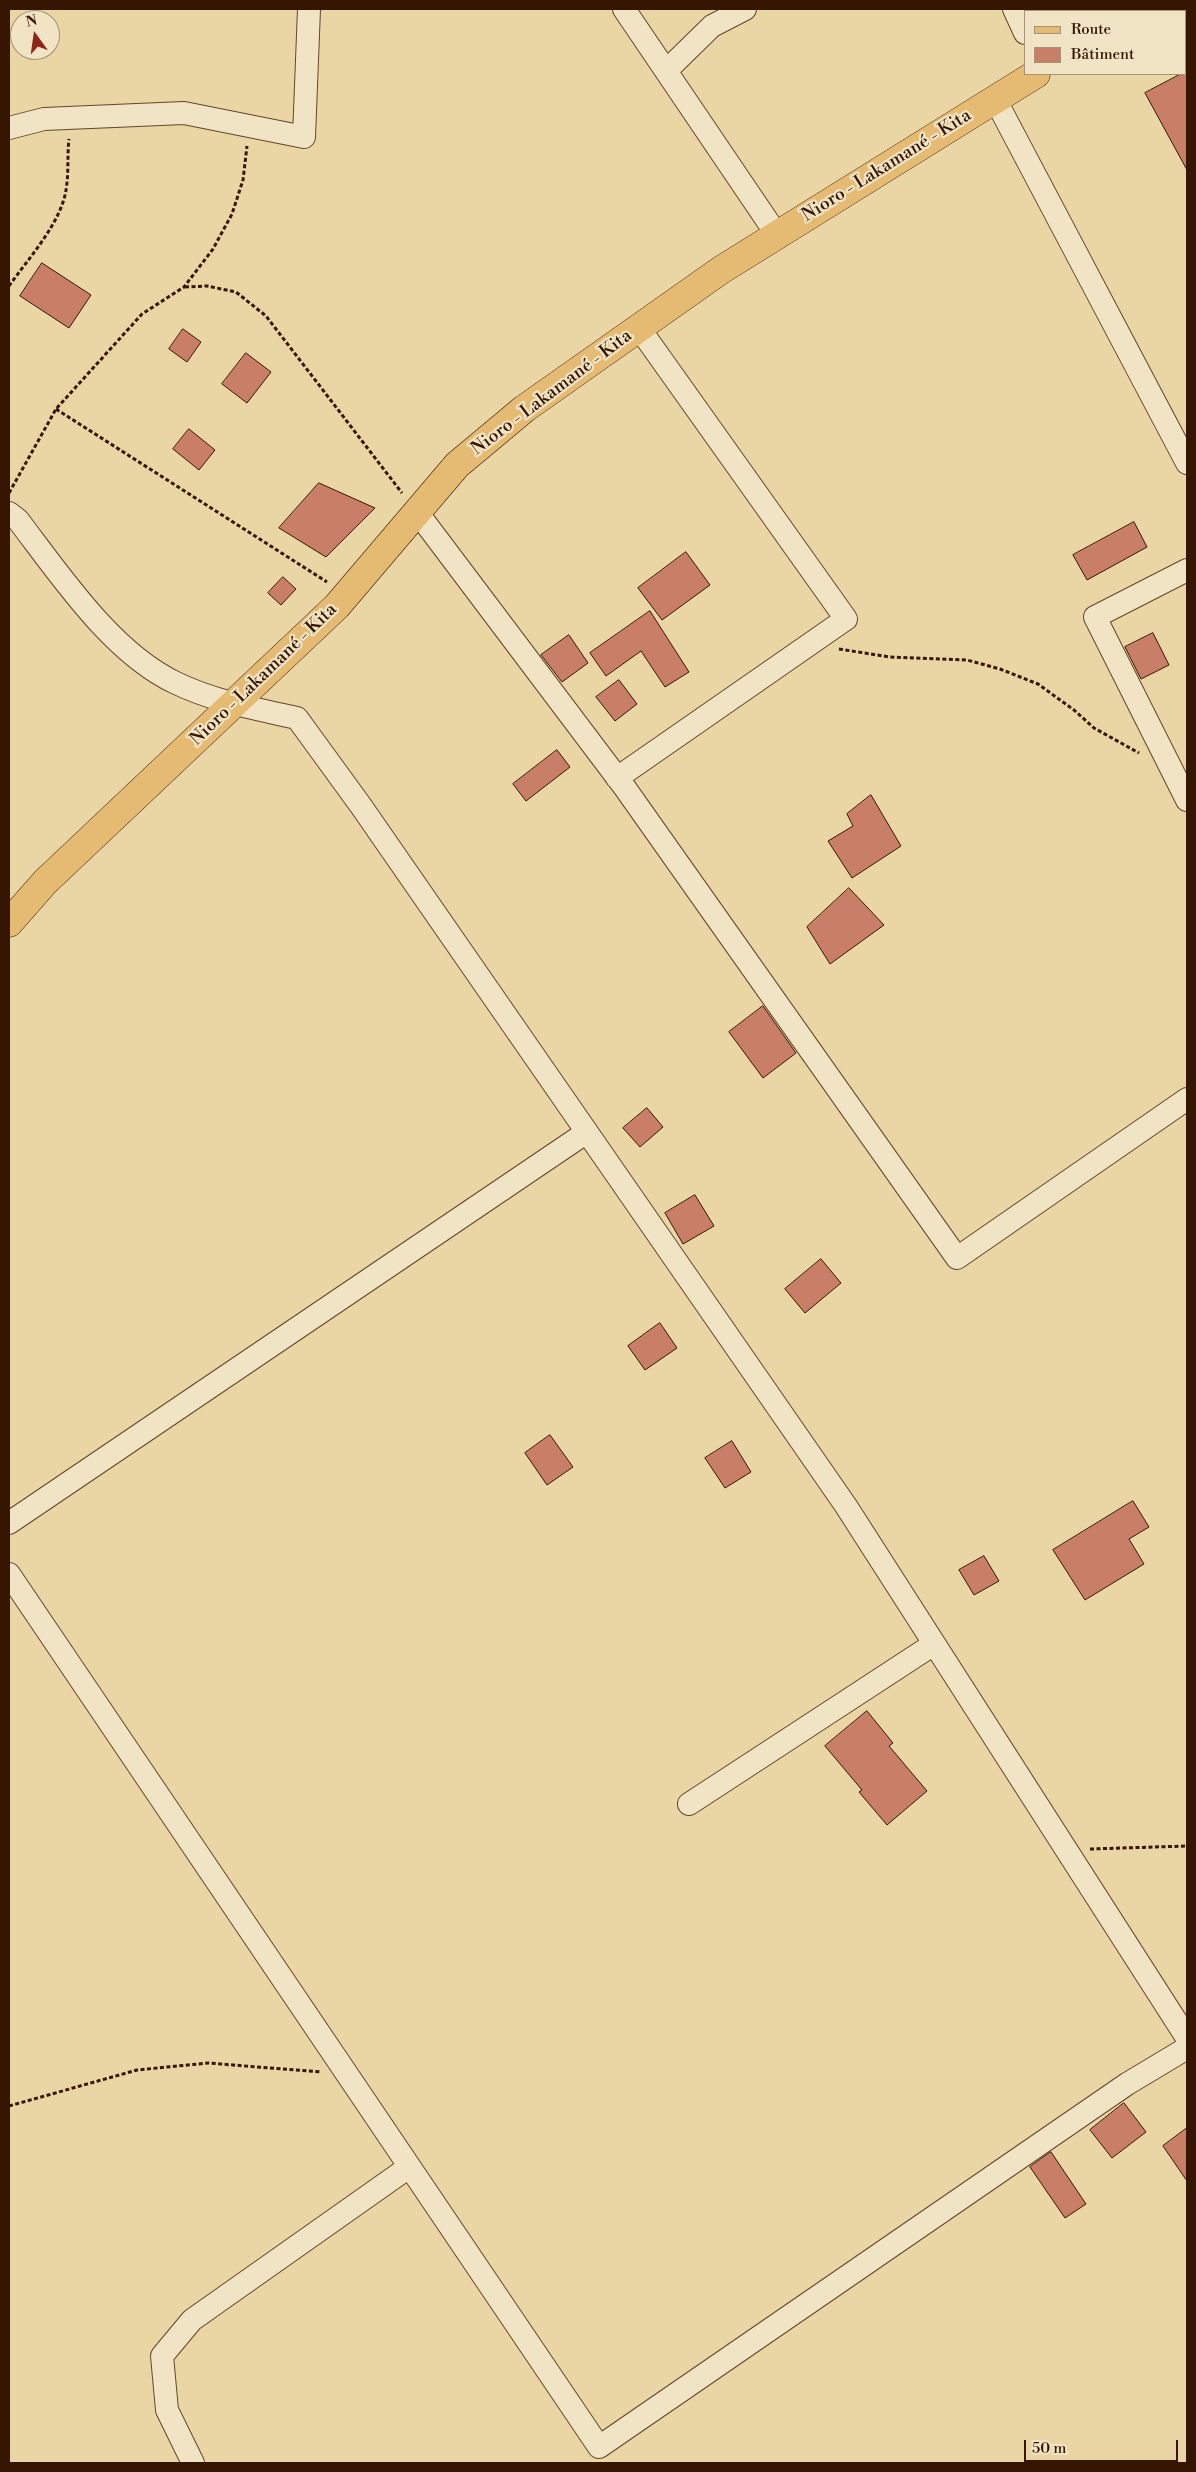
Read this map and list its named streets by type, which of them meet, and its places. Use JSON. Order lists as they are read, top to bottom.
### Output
{
  "streets": {
    "main road": ["Nioro - Lakamané - Kita"]
  },
  "legend": ["Route", "Bâtiment"],
  "scale_bar": "50 m",
  "north": "top"
}
